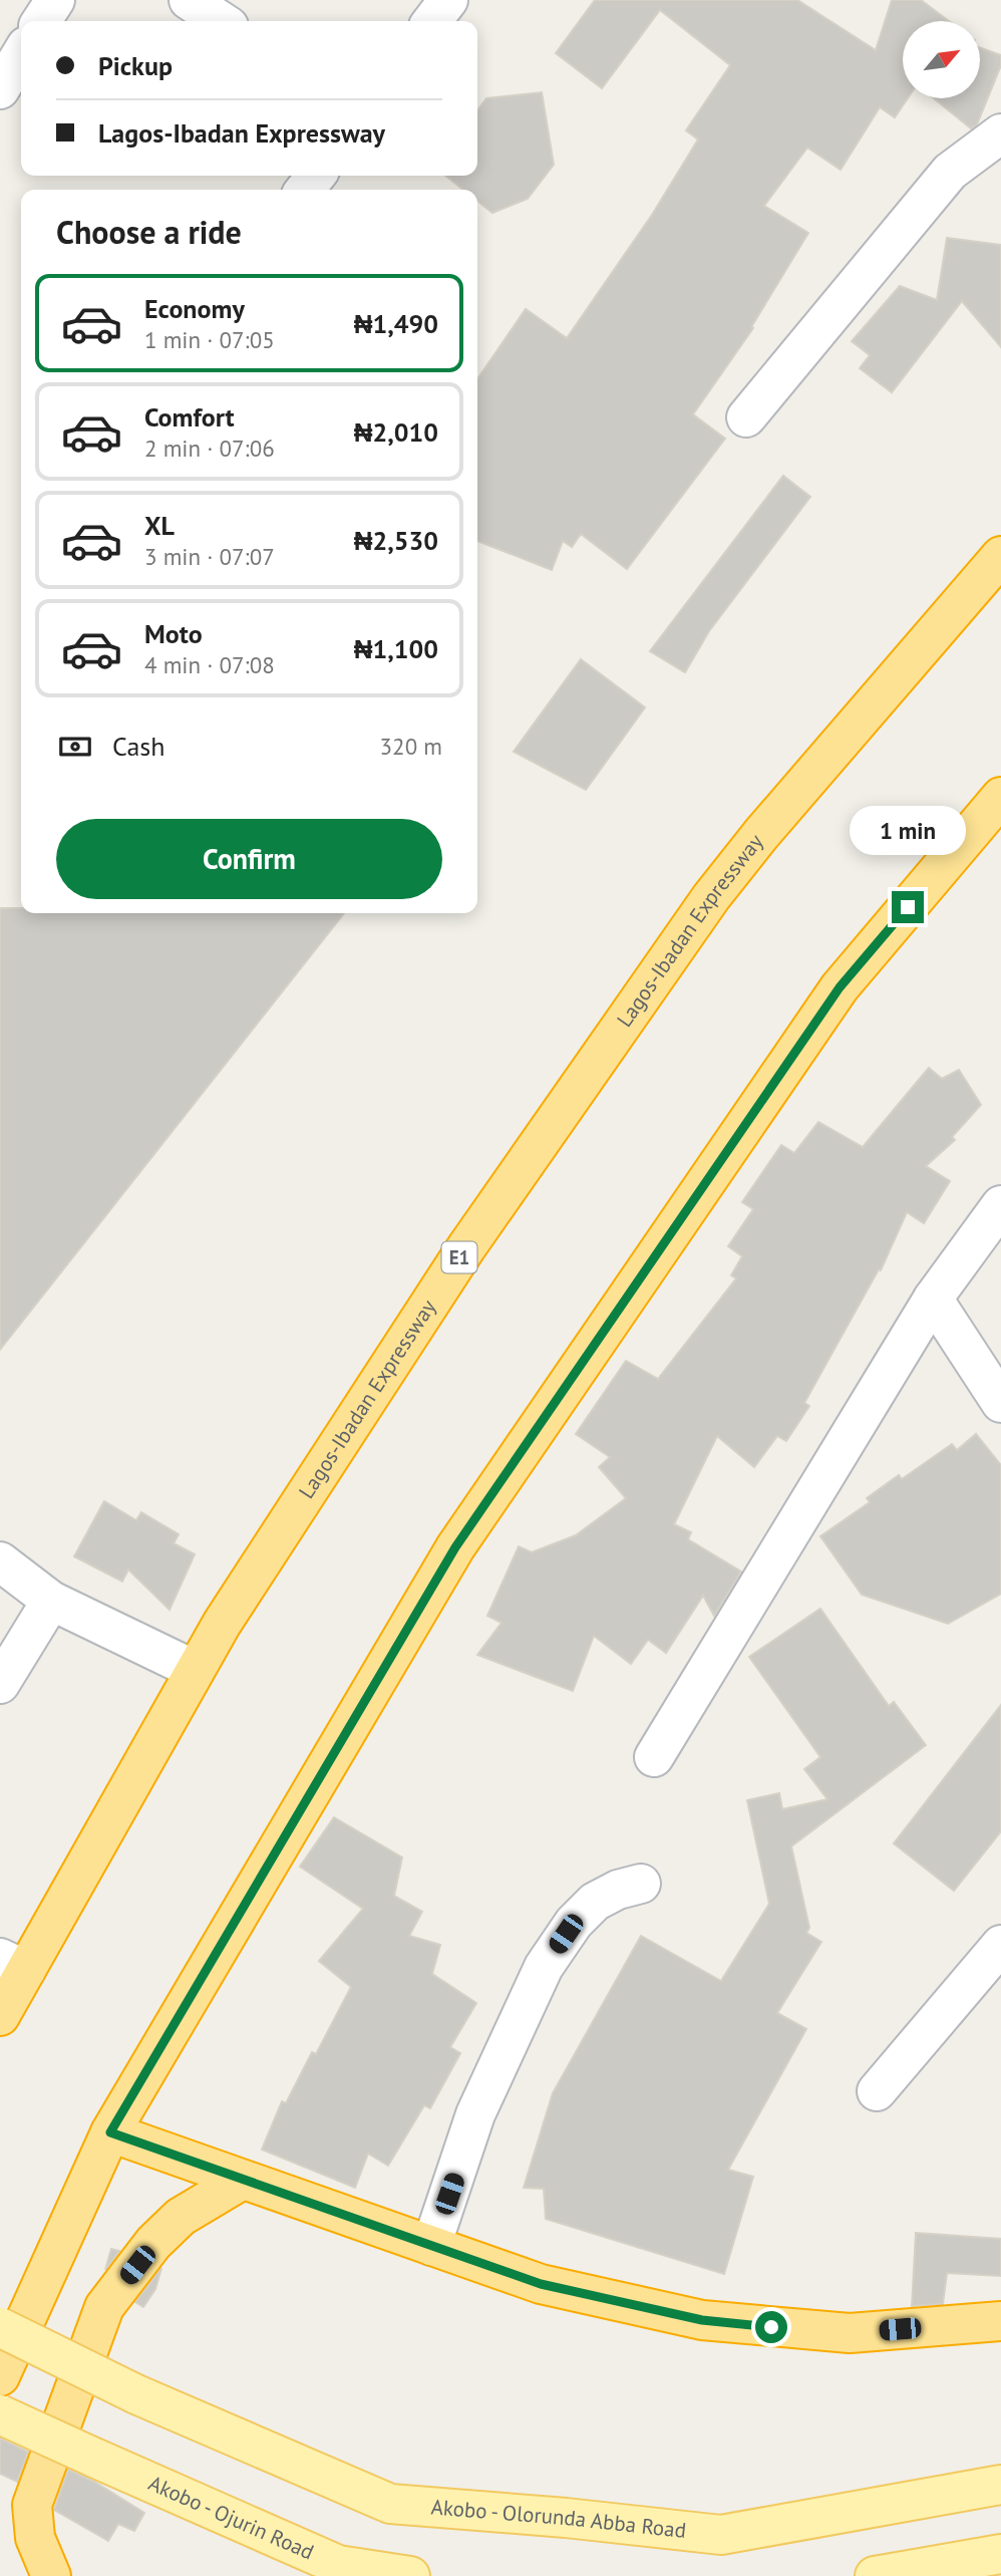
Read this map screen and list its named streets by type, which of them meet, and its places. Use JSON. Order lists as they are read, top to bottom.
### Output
{
  "streets": {
    "highway": ["Lagos-Ibadan Expressway", "E1"],
    "main road": ["Akobo - Ojurin Road", "Akobo - Olorunda Abba Road"]
  },
  "north": "top right",
  "page": {
    "banner": ["Pickup", "Lagos-Ibadan Expressway"],
    "heading": "Choose a ride",
    "list": [
      {
        "name": "Economy",
        "note": "1 min · 07:05",
        "value": "₦1,490"
      },
      {
        "name": "Comfort",
        "note": "2 min · 07:06",
        "value": "₦2,010"
      },
      {
        "name": "XL",
        "note": "3 min · 07:07",
        "value": "₦2,530"
      },
      {
        "name": "Moto",
        "note": "4 min · 07:08",
        "value": "₦1,100"
      }
    ],
    "pay": ["Cash", "320 m"],
    "buttons": "Confirm",
    "bubble": "1 min"
  }
}
